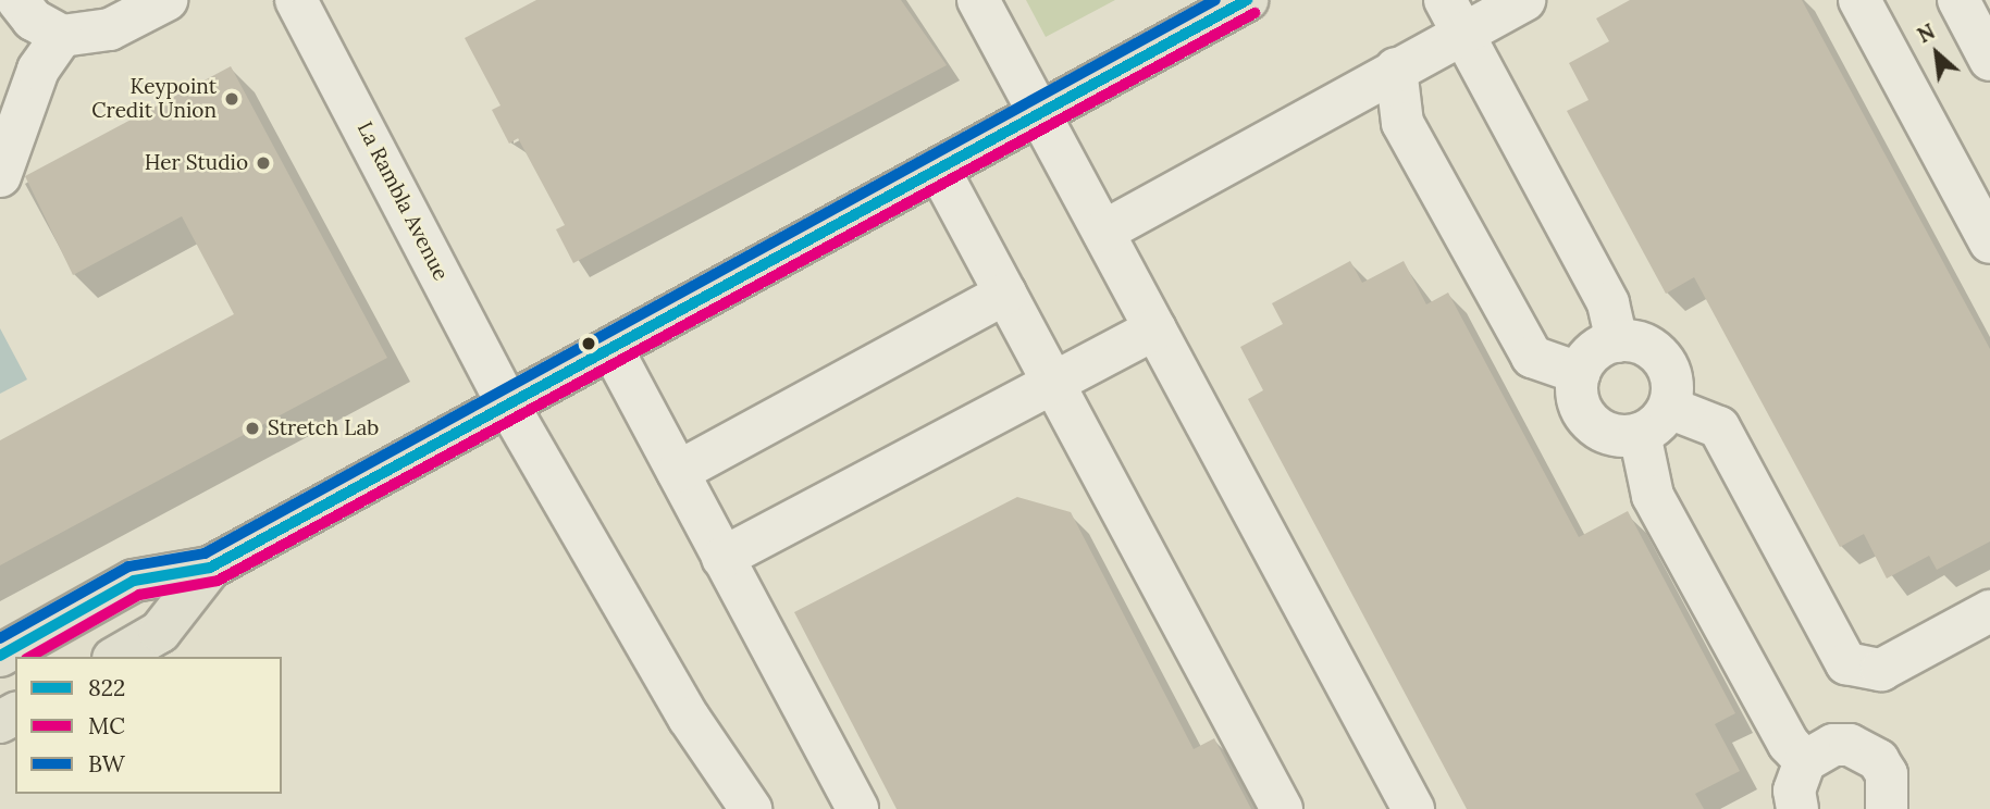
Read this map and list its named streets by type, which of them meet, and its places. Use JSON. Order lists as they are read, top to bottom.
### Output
{
  "streets": {
    "street": ["La Rambla Avenue"]
  },
  "places": ["Keypoint Credit Union", "Her Studio", "Stretch Lab"],
  "lines": ["transit line 822", "transit line BW", "transit line MC"],
  "legend": ["822", "MC", "BW"],
  "north": "top left"
}
